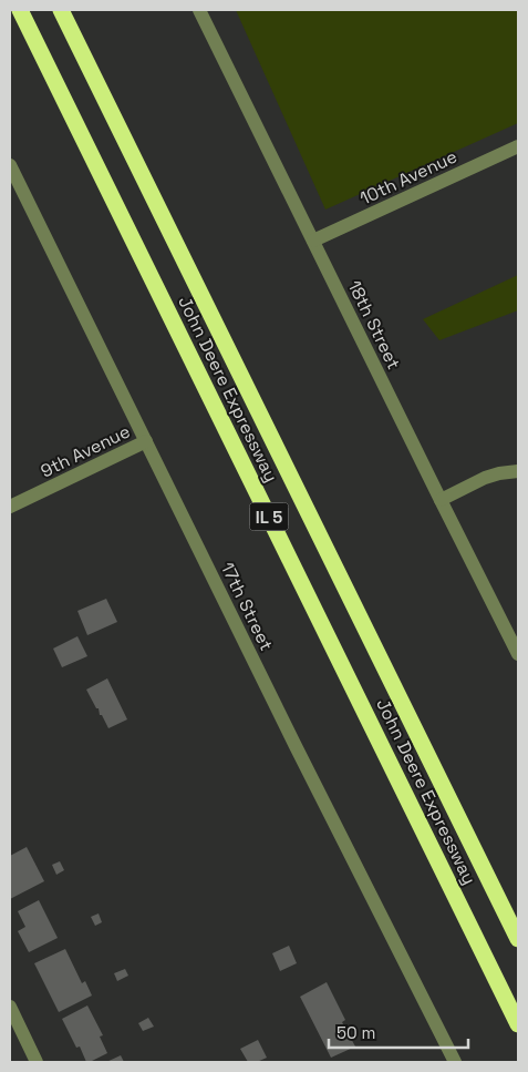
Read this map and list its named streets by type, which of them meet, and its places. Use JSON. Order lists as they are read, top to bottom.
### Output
{
  "streets": {
    "highway": ["John Deere Expressway", "IL 5"],
    "street": [
      "10th Avenue",
      "18th Street",
      "9th Avenue",
      "17th Street"
    ]
  },
  "crossings": [
    ["10th Avenue", "18th Street"],
    ["9th Avenue", "17th Street"]
  ],
  "scale_bar": "50 m"
}
